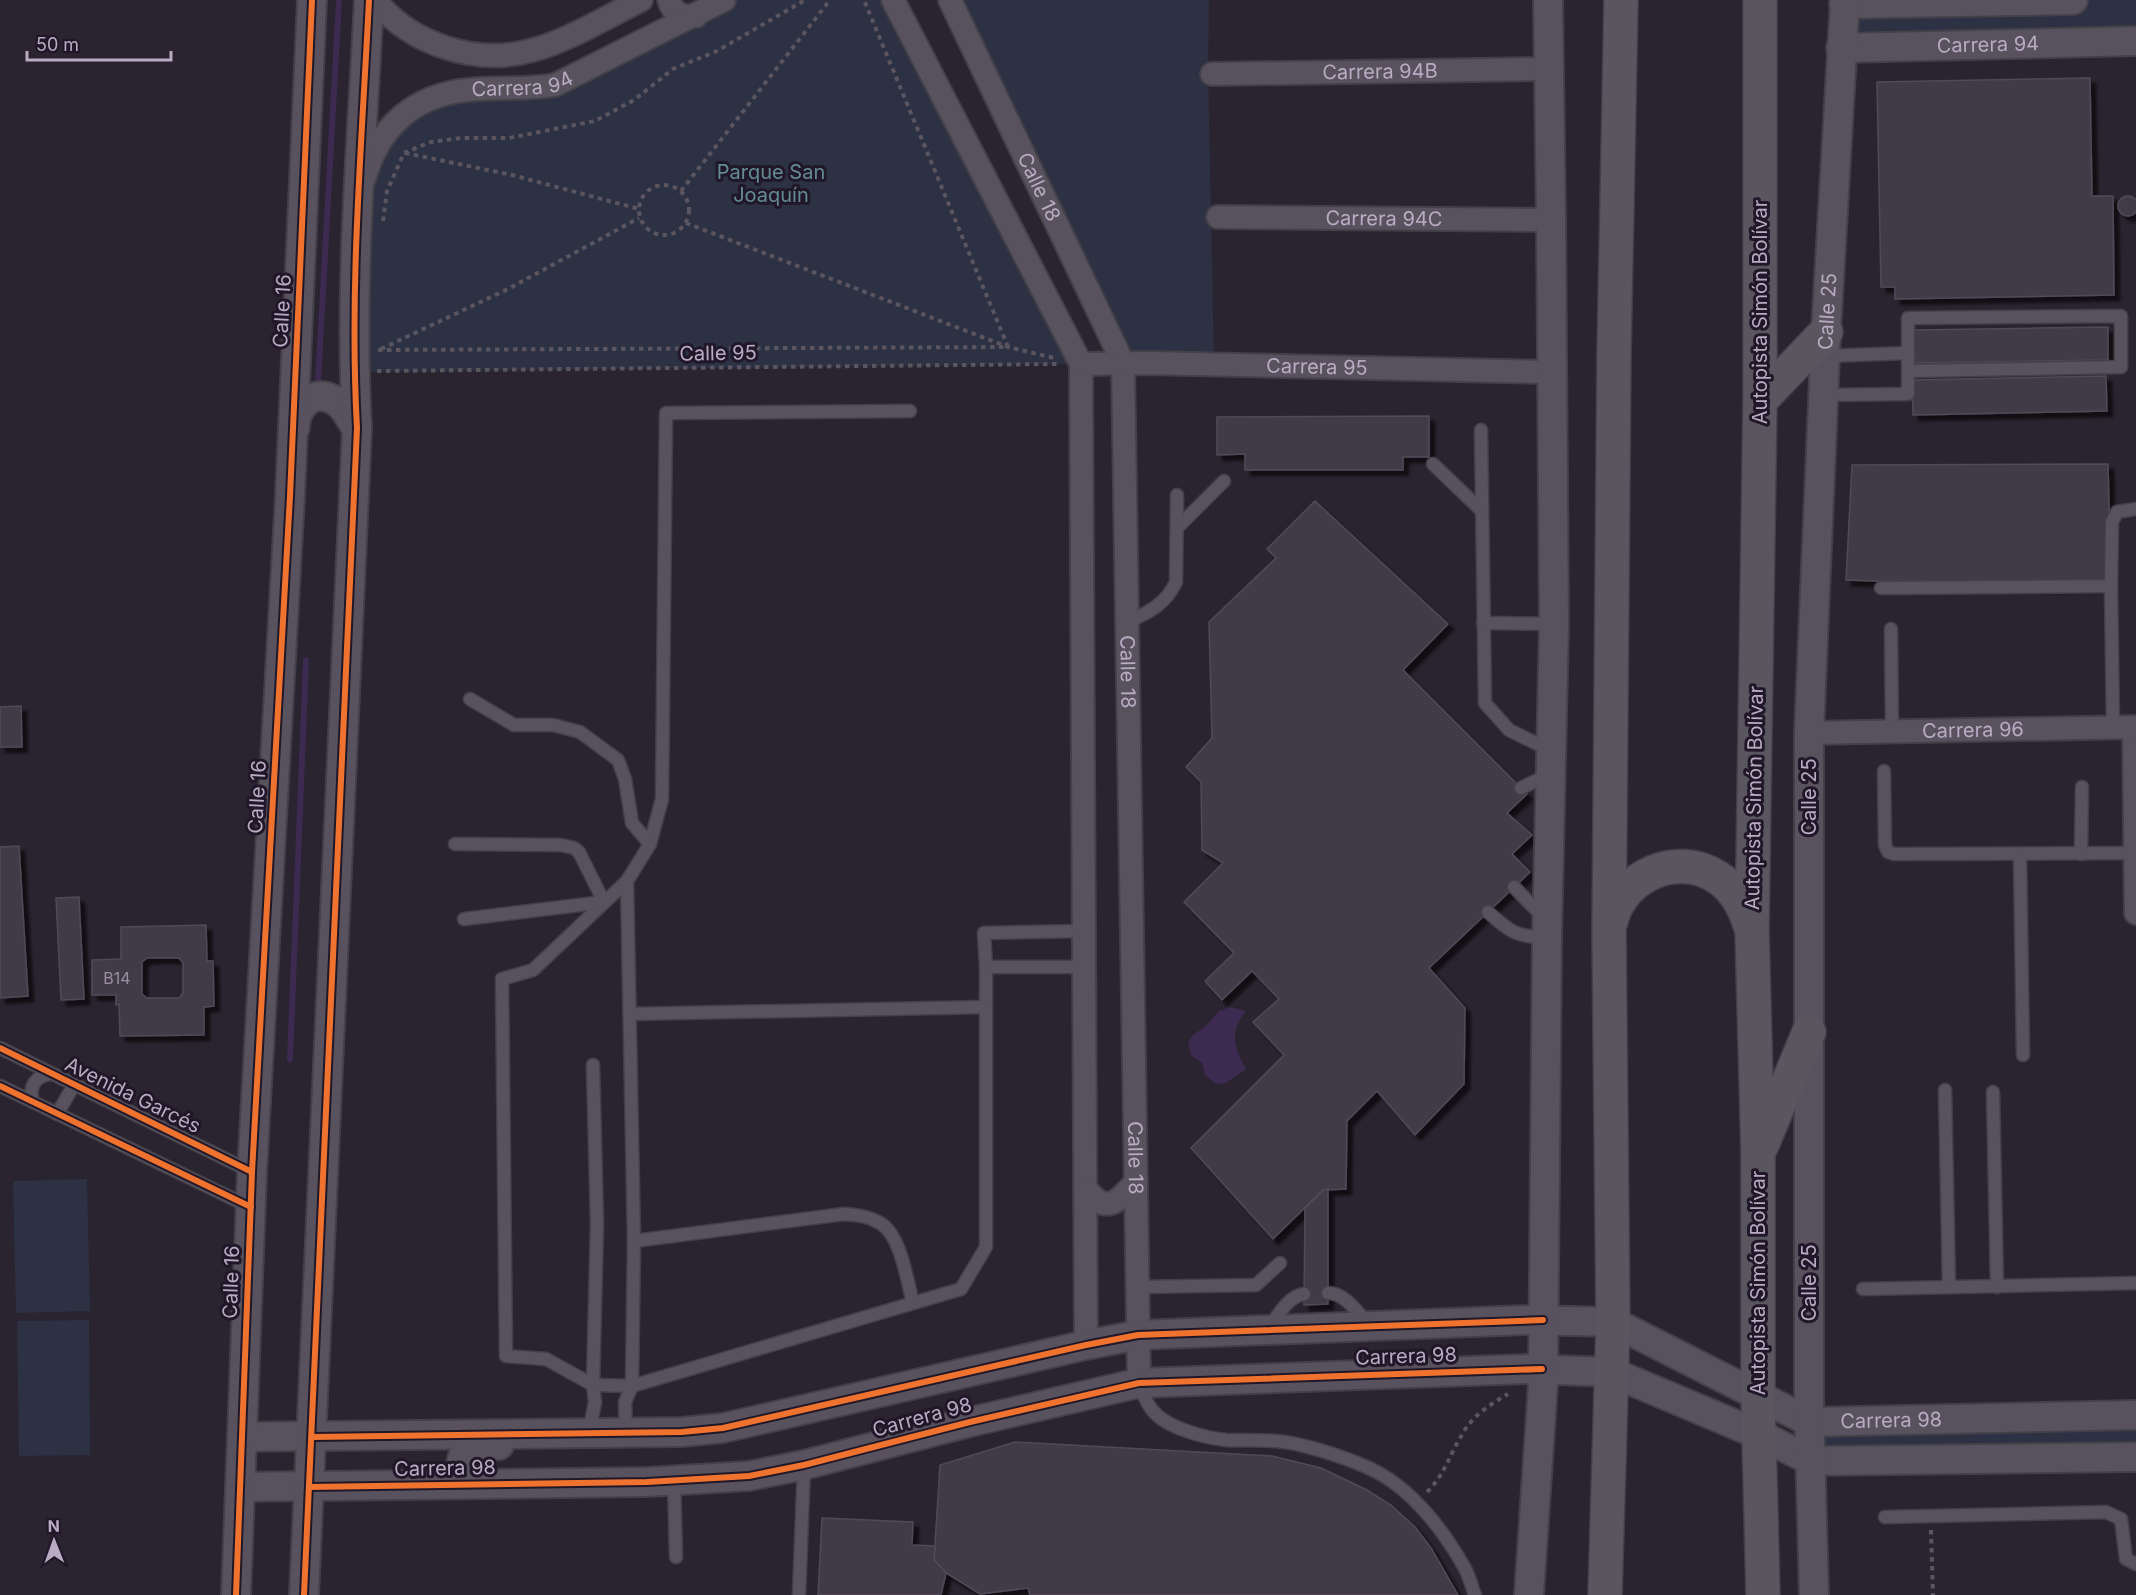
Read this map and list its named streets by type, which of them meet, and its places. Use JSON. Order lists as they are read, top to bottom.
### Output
{
  "streets": {
    "highway": ["Autopista Simón Bolívar"],
    "street": [
      "Carrera 94",
      "Carrera 94B",
      "Calle 18",
      "Carrera 94C",
      "Calle 16",
      "Calle 25",
      "Carrera 95",
      "Carrera 96",
      "Carrera 98"
    ],
    "lane": ["Avenida Garcés"],
    "path": ["Calle 95"]
  },
  "crossings": [
    ["Carrera 94", "Calle 25"],
    ["Calle 18", "Carrera 95"],
    ["Calle 18", "Carrera 98"],
    ["Calle 16", "Avenida Garcés"],
    ["Calle 16", "Carrera 98"],
    ["Autopista Simón Bolívar", "Carrera 98"],
    ["Calle 25", "Carrera 96"],
    ["Calle 25", "Carrera 98"],
    ["Calle 95", "Carrera 95"]
  ],
  "parks": ["Parque San Joaquín"],
  "house_numbers": ["B14"],
  "scale_bar": "50 m",
  "north": "top"
}
